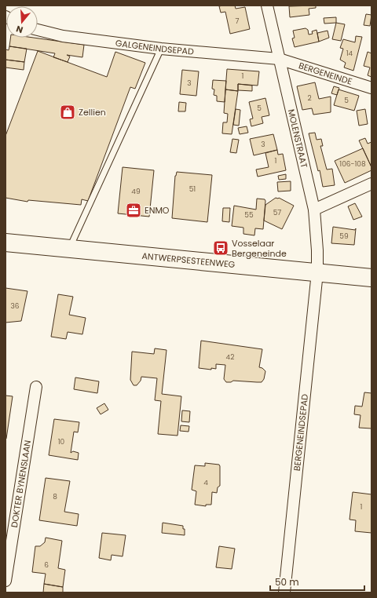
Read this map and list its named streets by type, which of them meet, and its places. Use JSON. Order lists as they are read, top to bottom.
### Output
{
  "streets": {
    "main road": ["ANTWERPSESTEENWEG"],
    "street": [
      "GALGENEINDSEPAD",
      "BERGENEINDE",
      "MOLENSTRAAT",
      "BERGENEINDSEPAD",
      "DOKTER BYNENSLAAN"
    ]
  },
  "crossings": [
    ["GALGENEINDSEPAD", "BERGENEINDE"],
    ["GALGENEINDSEPAD", "MOLENSTRAAT"],
    ["BERGENEINDE", "MOLENSTRAAT"],
    ["MOLENSTRAAT", "ANTWERPSESTEENWEG"],
    ["MOLENSTRAAT", "BERGENEINDSEPAD"],
    ["ANTWERPSESTEENWEG", "BERGENEINDSEPAD"]
  ],
  "places": {
    "shop": ["Zellien"],
    "office": ["ENMO"],
    "bus stop": ["Vosselaar Bergeneinde"]
  },
  "house_numbers": [
    "7",
    "14",
    "1",
    "3",
    "2",
    "5",
    "5",
    "3",
    "1",
    "106-108",
    "51",
    "49",
    "57",
    "55",
    "59",
    "36",
    "42",
    "10",
    "4",
    "8",
    "1",
    "6"
  ],
  "scale_bar": "50 m",
  "north": "bottom"
}
